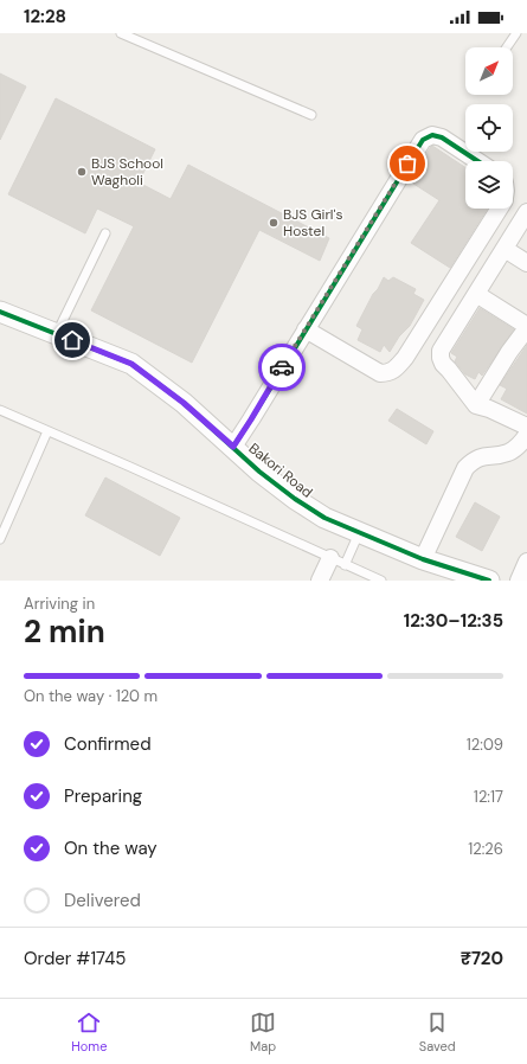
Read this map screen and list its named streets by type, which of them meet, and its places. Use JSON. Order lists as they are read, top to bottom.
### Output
{
  "streets": {
    "street": ["Bakori Road"]
  },
  "places": ["BJS School Wagholi", "BJS Girl's Hostel"],
  "north": "top right",
  "page": {
    "status": "12:28",
    "heading": ["2 min", "Arriving in", "12:30–12:35"],
    "panel": ["Order #1745", "₹720"],
    "bar": "On the way · 120 m",
    "list": [
      ["Confirmed", "12:09"],
      ["Preparing", "12:17"],
      ["On the way", "12:26"],
      "Delivered"
    ],
    "tabs": ["Home", "Map", "Saved"]
  }
}
